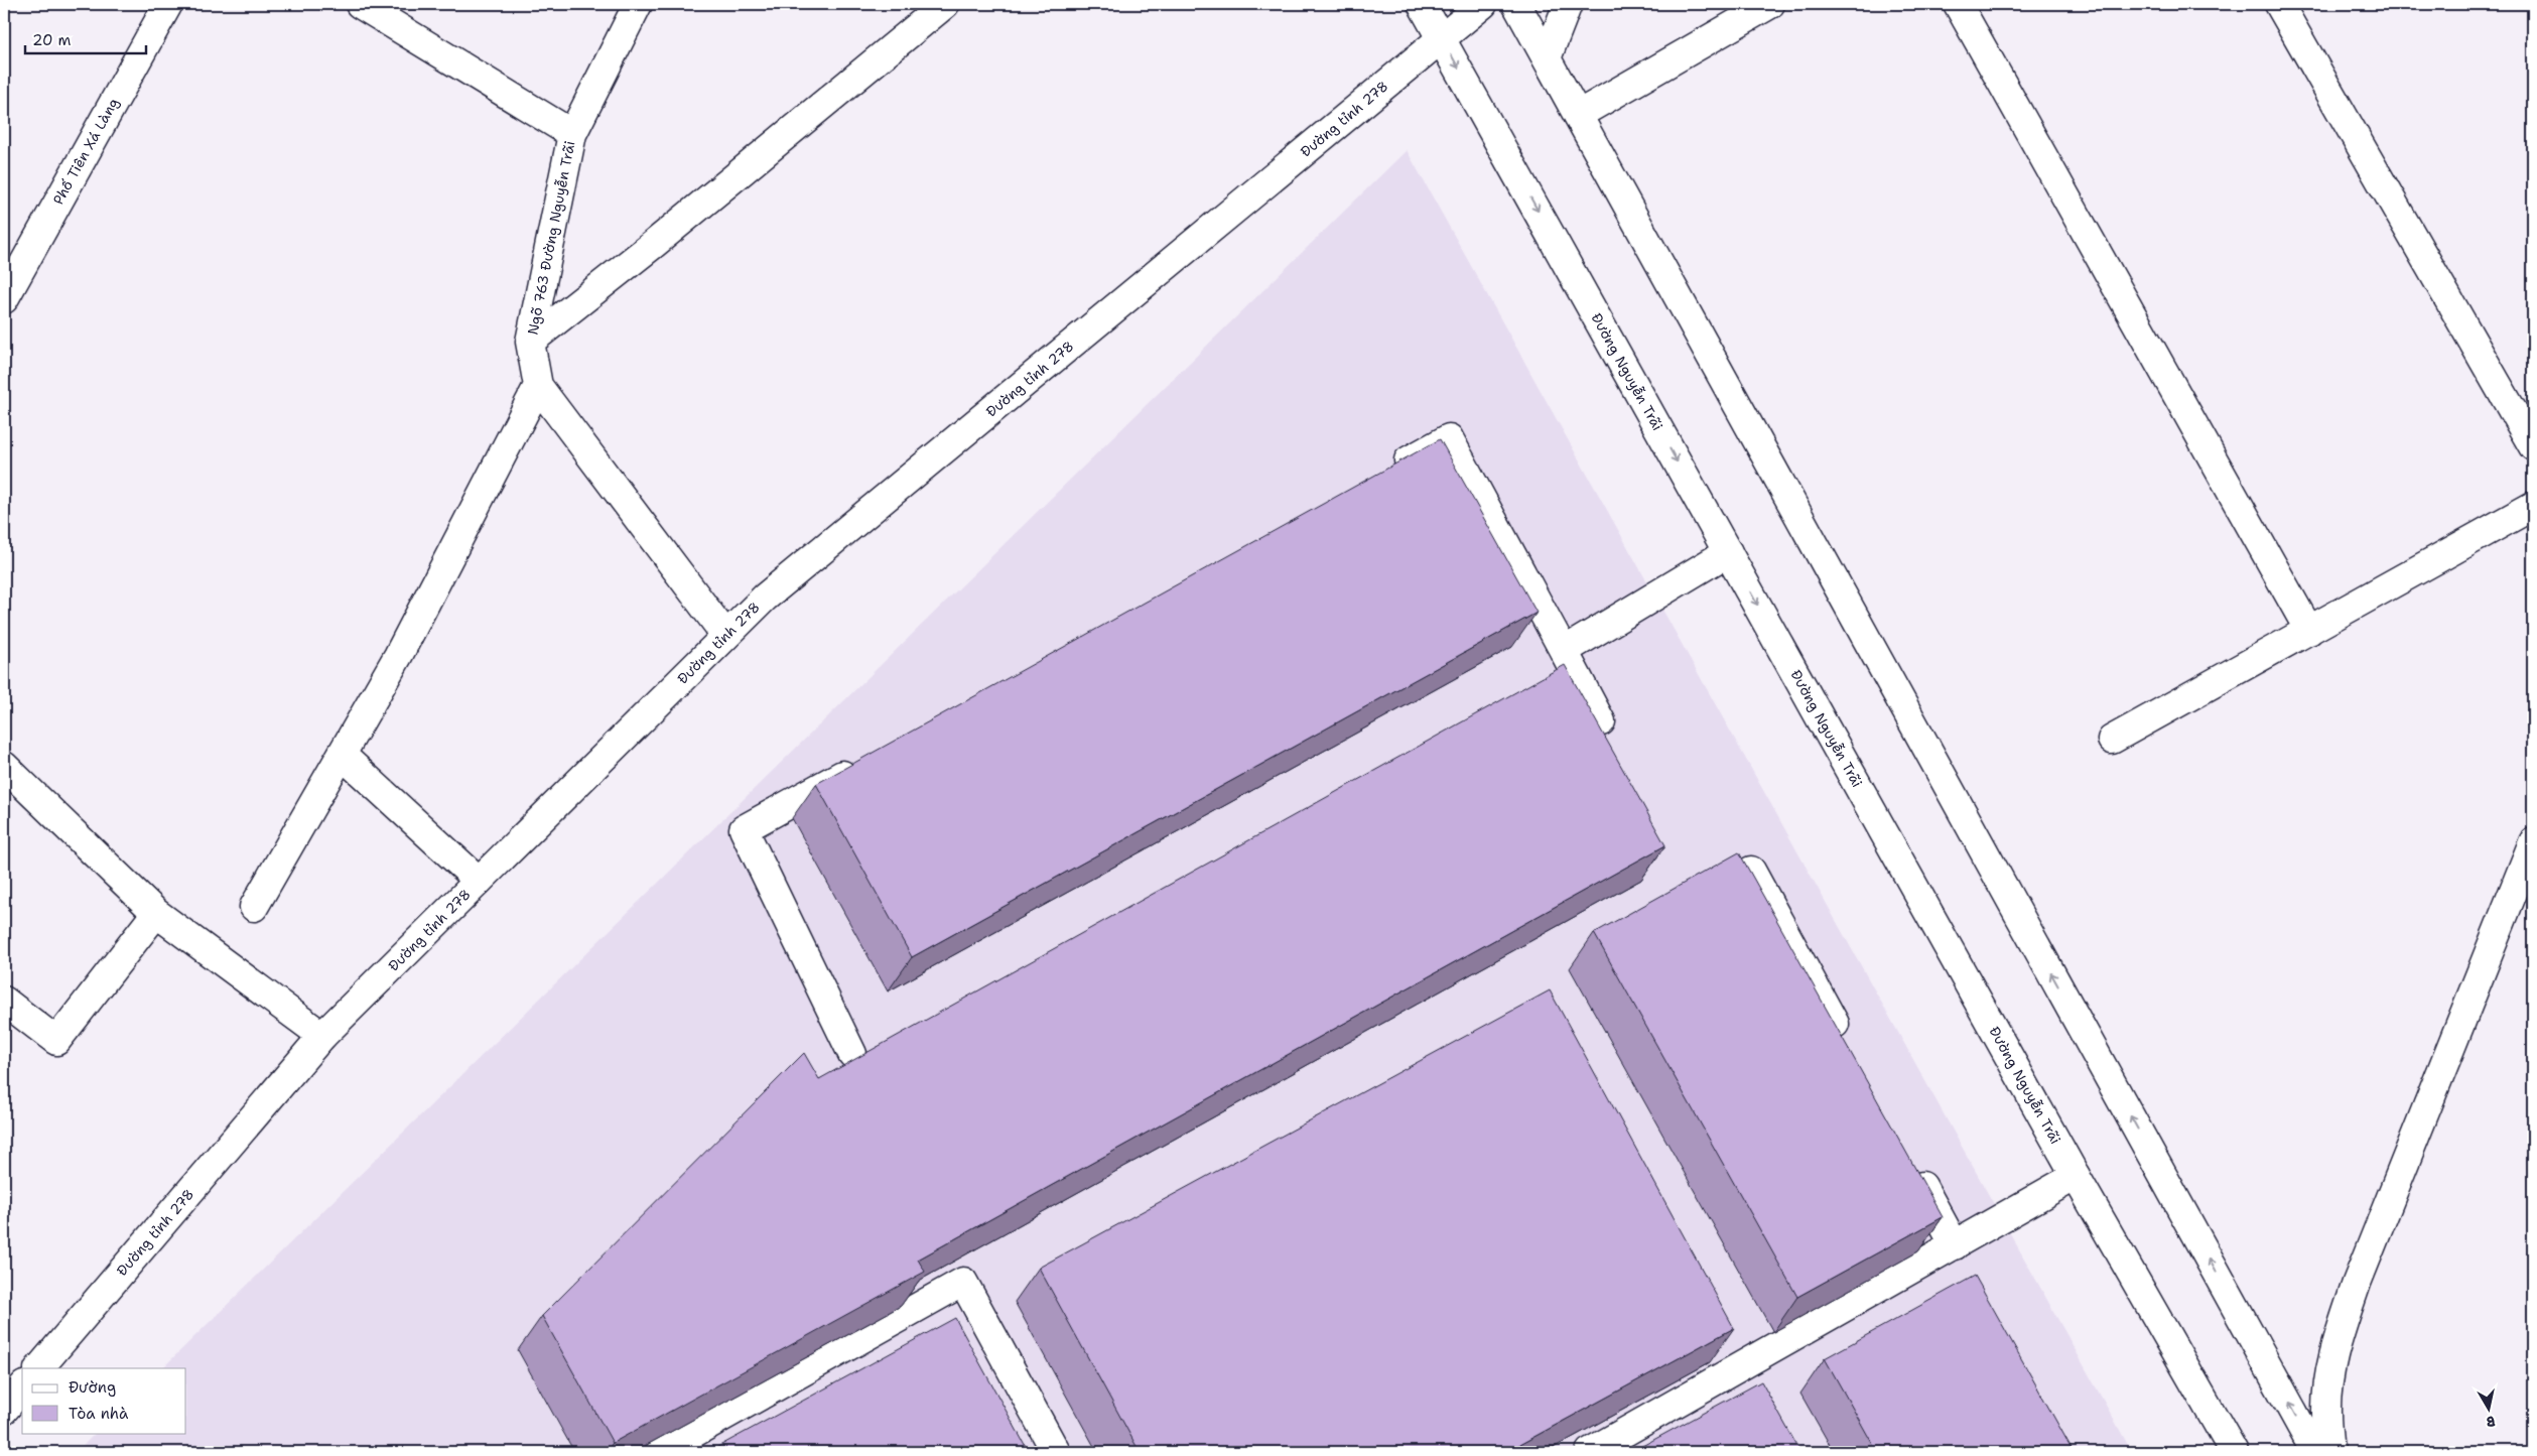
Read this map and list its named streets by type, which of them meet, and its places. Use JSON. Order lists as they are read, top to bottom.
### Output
{
  "streets": {
    "main road": [
      "Đường tỉnh 278",
      "Phố Tiên Xá Làng",
      "Ngõ 763 Đường Nguyễn Trãi",
      "Đường Nguyễn Trãi"
    ]
  },
  "crossings": [
    ["Đường tỉnh 278", "Ngõ 763 Đường Nguyễn Trãi"],
    ["Đường tỉnh 278", "Đường Nguyễn Trãi"]
  ],
  "legend": ["Đường", "Tòa nhà"],
  "scale_bar": "20 m",
  "north": "bottom"
}
